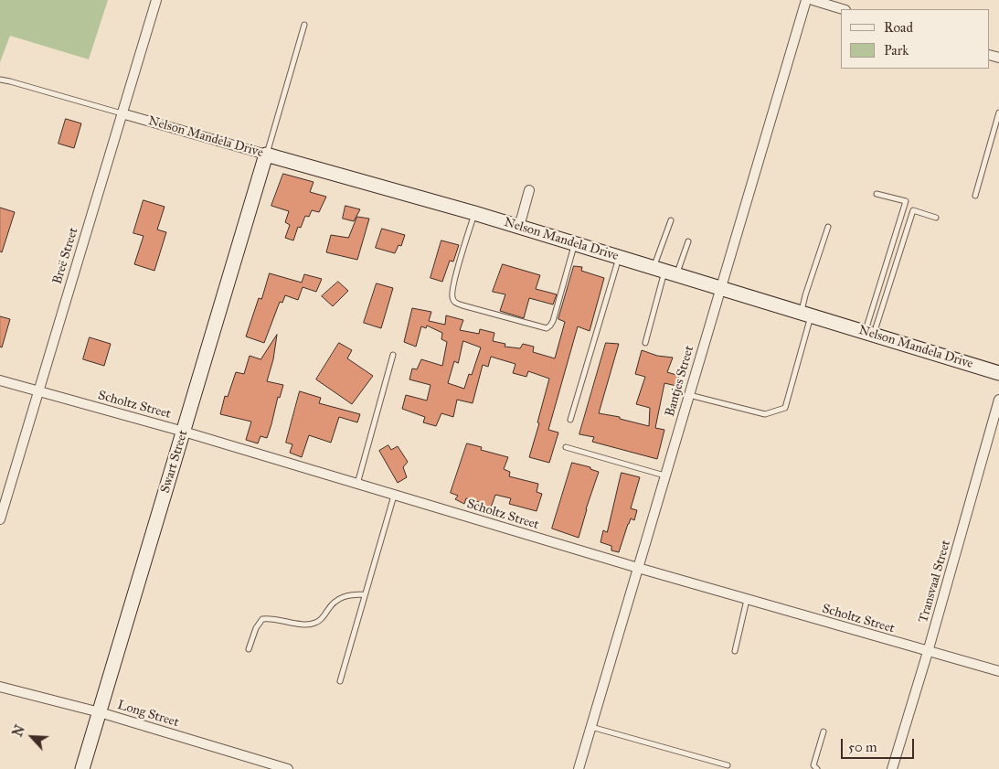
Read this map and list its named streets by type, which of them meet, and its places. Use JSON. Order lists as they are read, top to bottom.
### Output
{
  "streets": {
    "main road": ["Nelson Mandela Drive", "Swart Street"],
    "street": [
      "Breë Street",
      "Bantjes Street",
      "Scholtz Street",
      "Transvaal Street",
      "Long Street"
    ]
  },
  "crossings": [
    ["Nelson Mandela Drive", "Breë Street"],
    ["Nelson Mandela Drive", "Bantjes Street"],
    ["Nelson Mandela Drive", "Swart Street"],
    ["Breë Street", "Scholtz Street"],
    ["Bantjes Street", "Scholtz Street"],
    ["Scholtz Street", "Swart Street"],
    ["Scholtz Street", "Transvaal Street"],
    ["Swart Street", "Long Street"]
  ],
  "legend": ["Road", "Park"],
  "scale_bar": "50 m",
  "north": "top left"
}
